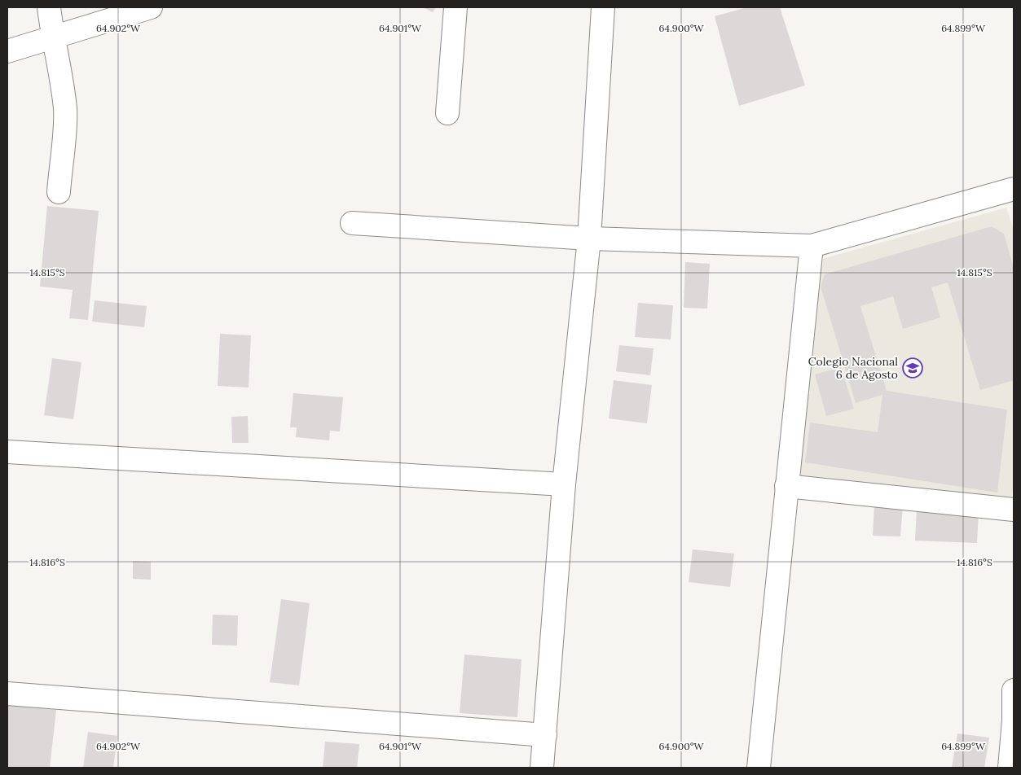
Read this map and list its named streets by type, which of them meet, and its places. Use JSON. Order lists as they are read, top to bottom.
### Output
{
  "places": {
    "school or university": ["Colegio Nacional 6 de Agosto"]
  },
  "coordinates": [
    "64.902°W",
    "64.901°W",
    "64.900°W",
    "64.899°W",
    "14.815°S",
    "14.816°S"
  ]
}
